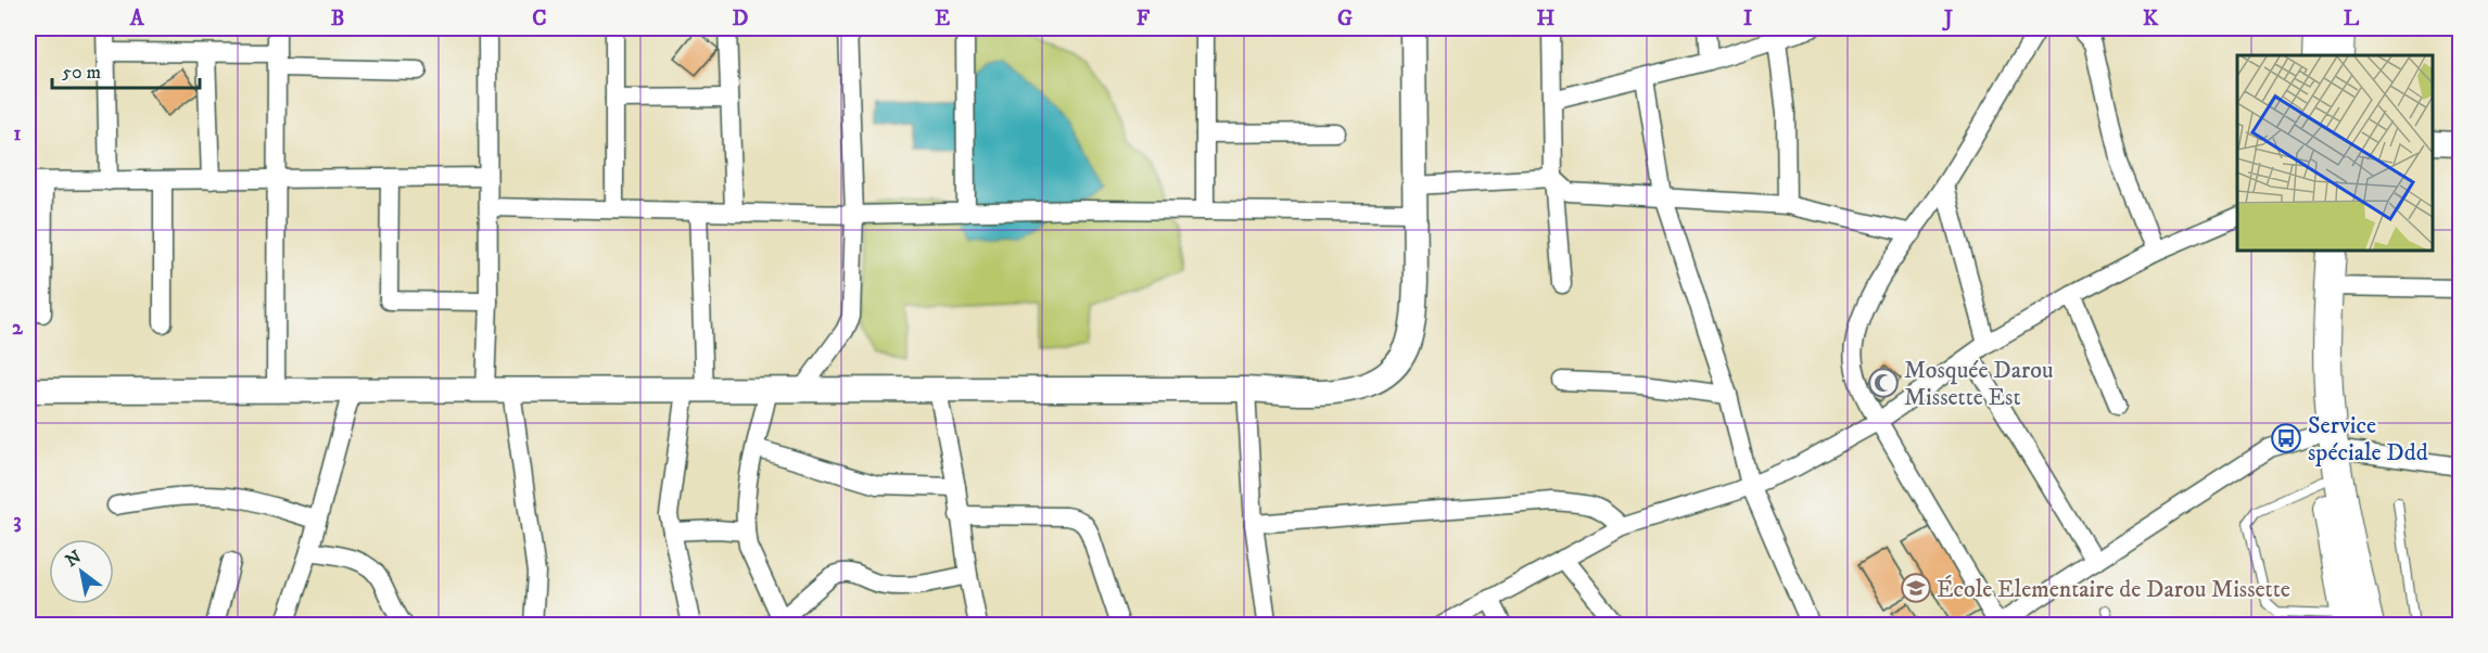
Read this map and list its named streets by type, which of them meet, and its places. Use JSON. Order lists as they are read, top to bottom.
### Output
{
  "places": {
    "mosque": ["Mosquée Darou Missette Est"],
    "bus stop": ["Service spéciale Ddd"],
    "school or university": ["École Elementaire de Darou Missette"]
  },
  "scale_bar": "50 m",
  "north": "top left",
  "grid": {
    "columns": [
      "A",
      "B",
      "C",
      "D",
      "E",
      "F",
      "G",
      "H",
      "I",
      "J",
      "K",
      "L"
    ],
    "rows": ["1", "2", "3"]
  }
}
